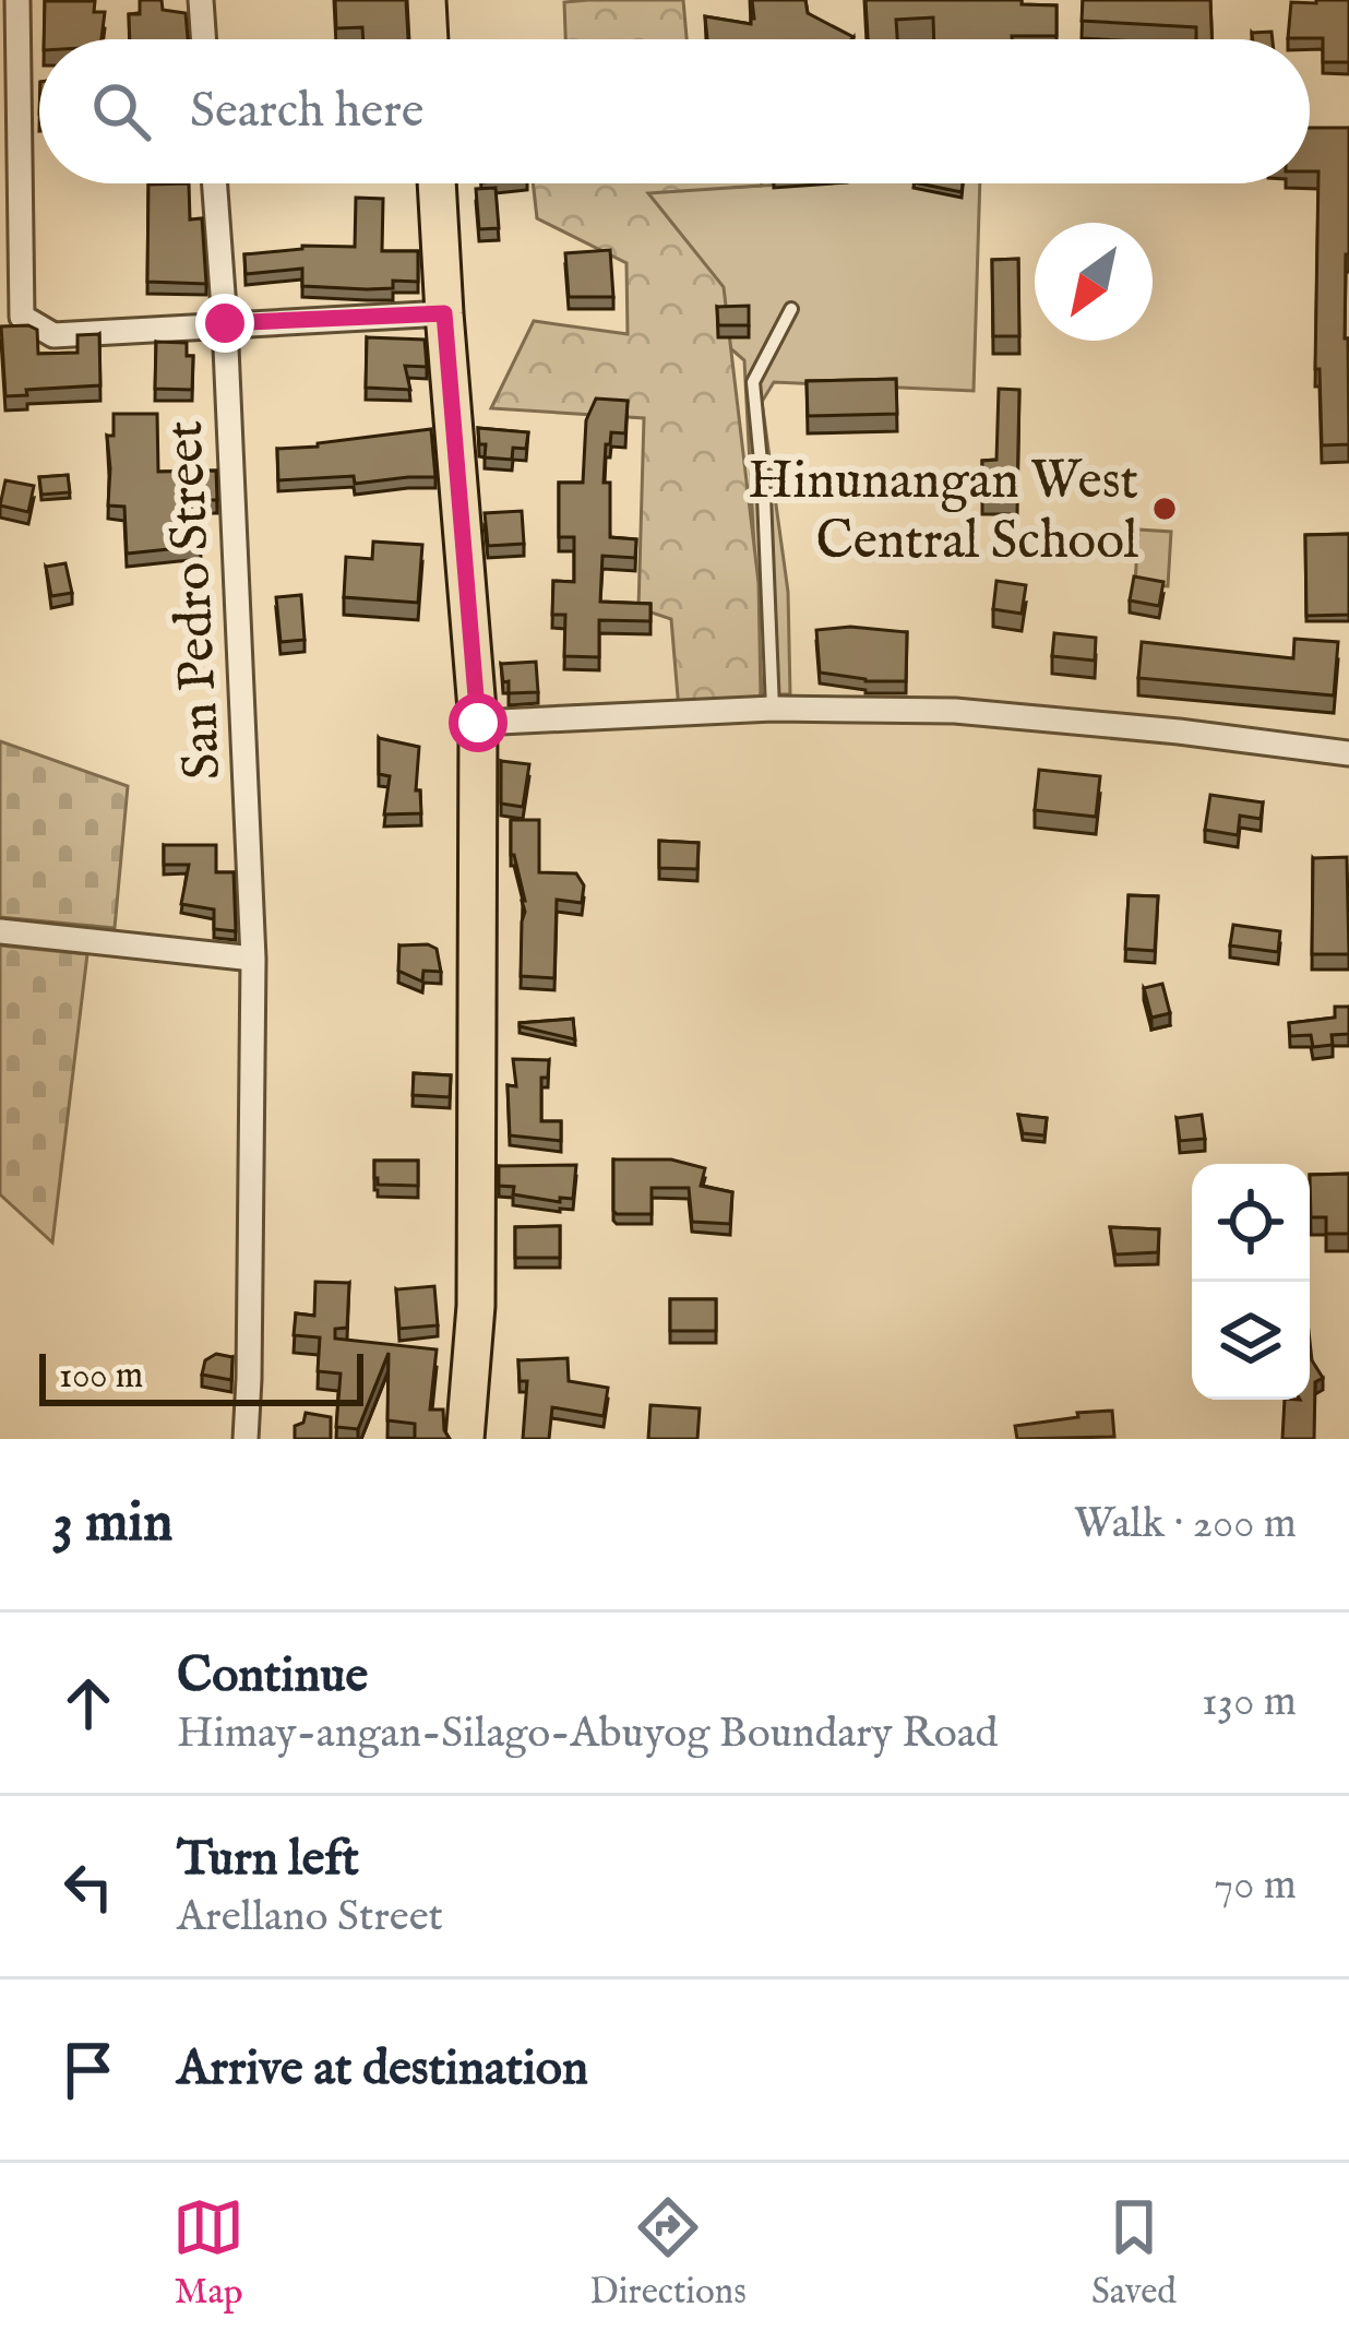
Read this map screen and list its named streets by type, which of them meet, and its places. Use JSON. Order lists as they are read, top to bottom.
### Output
{
  "streets": {
    "street": ["San Pedro Street"]
  },
  "places": ["Hinunangan West Central School"],
  "scale_bar": "100 m",
  "north": "bottom left",
  "page": {
    "search": "Search here",
    "scale": "100 m",
    "heading": ["3 min", "Walk · 200 m"],
    "list": [
      ["Continue", "Himay-angan-Silago-Abuyog Boundary Road", "130 m"],
      ["Turn left", "Arellano Street", "70 m"],
      "Arrive at destination"
    ],
    "nav": ["Map", "Directions", "Saved"]
  }
}
